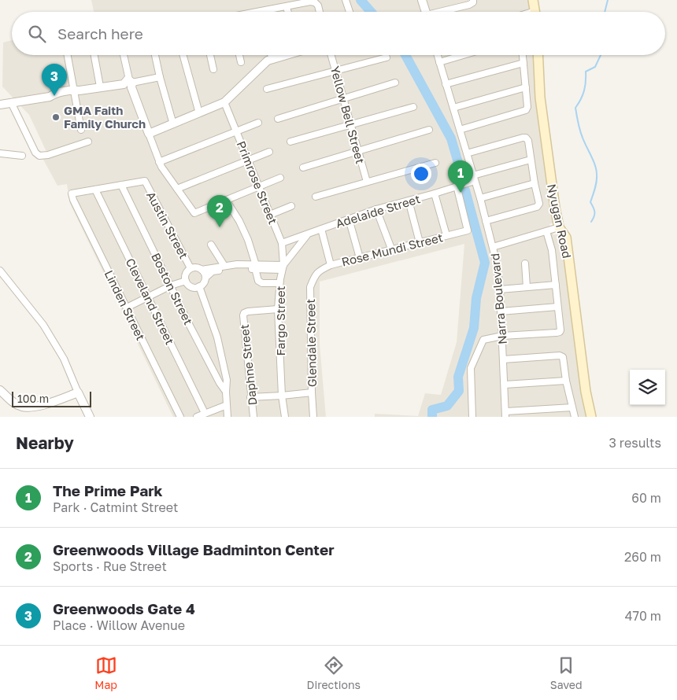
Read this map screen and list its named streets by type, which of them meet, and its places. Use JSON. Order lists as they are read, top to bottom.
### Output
{
  "streets": {
    "main road": ["Nyugan Road"],
    "street": [
      "Yellow Bell Street",
      "Primrose Street",
      "Adelaide Street",
      "Austin Street",
      "Rose Mundi Street",
      "Boston Street",
      "Narra Boulevard",
      "Cleveland Street",
      "Linden Street",
      "Fargo Street",
      "Glendale Street",
      "Daphne Street"
    ]
  },
  "crossings": [
    ["Primrose Street", "Adelaide Street"],
    ["Primrose Street", "Fargo Street"],
    ["Adelaide Street", "Rose Mundi Street"],
    ["Adelaide Street", "Narra Boulevard"],
    ["Adelaide Street", "Fargo Street"],
    ["Austin Street", "Boston Street"],
    ["Rose Mundi Street", "Glendale Street"],
    ["Cleveland Street", "Linden Street"],
    ["Fargo Street", "Daphne Street"]
  ],
  "places": ["GMA Faith Family Church"],
  "scale_bar": "100 m",
  "page": {
    "search": "Search here",
    "pins": ["3", "1", "2"],
    "scale": "100 m",
    "heading": ["Nearby", "3 results"],
    "list": [
      {
        "mark": "1",
        "name": "The Prime Park",
        "note": "Park · Catmint Street",
        "value": "60 m"
      },
      {
        "mark": "2",
        "name": "Greenwoods Village Badminton Center",
        "note": "Sports · Rue Street",
        "value": "260 m"
      },
      {
        "mark": "3",
        "name": "Greenwoods Gate 4",
        "note": "Place · Willow Avenue",
        "value": "470 m"
      }
    ],
    "nav": ["Map", "Directions", "Saved"]
  }
}
